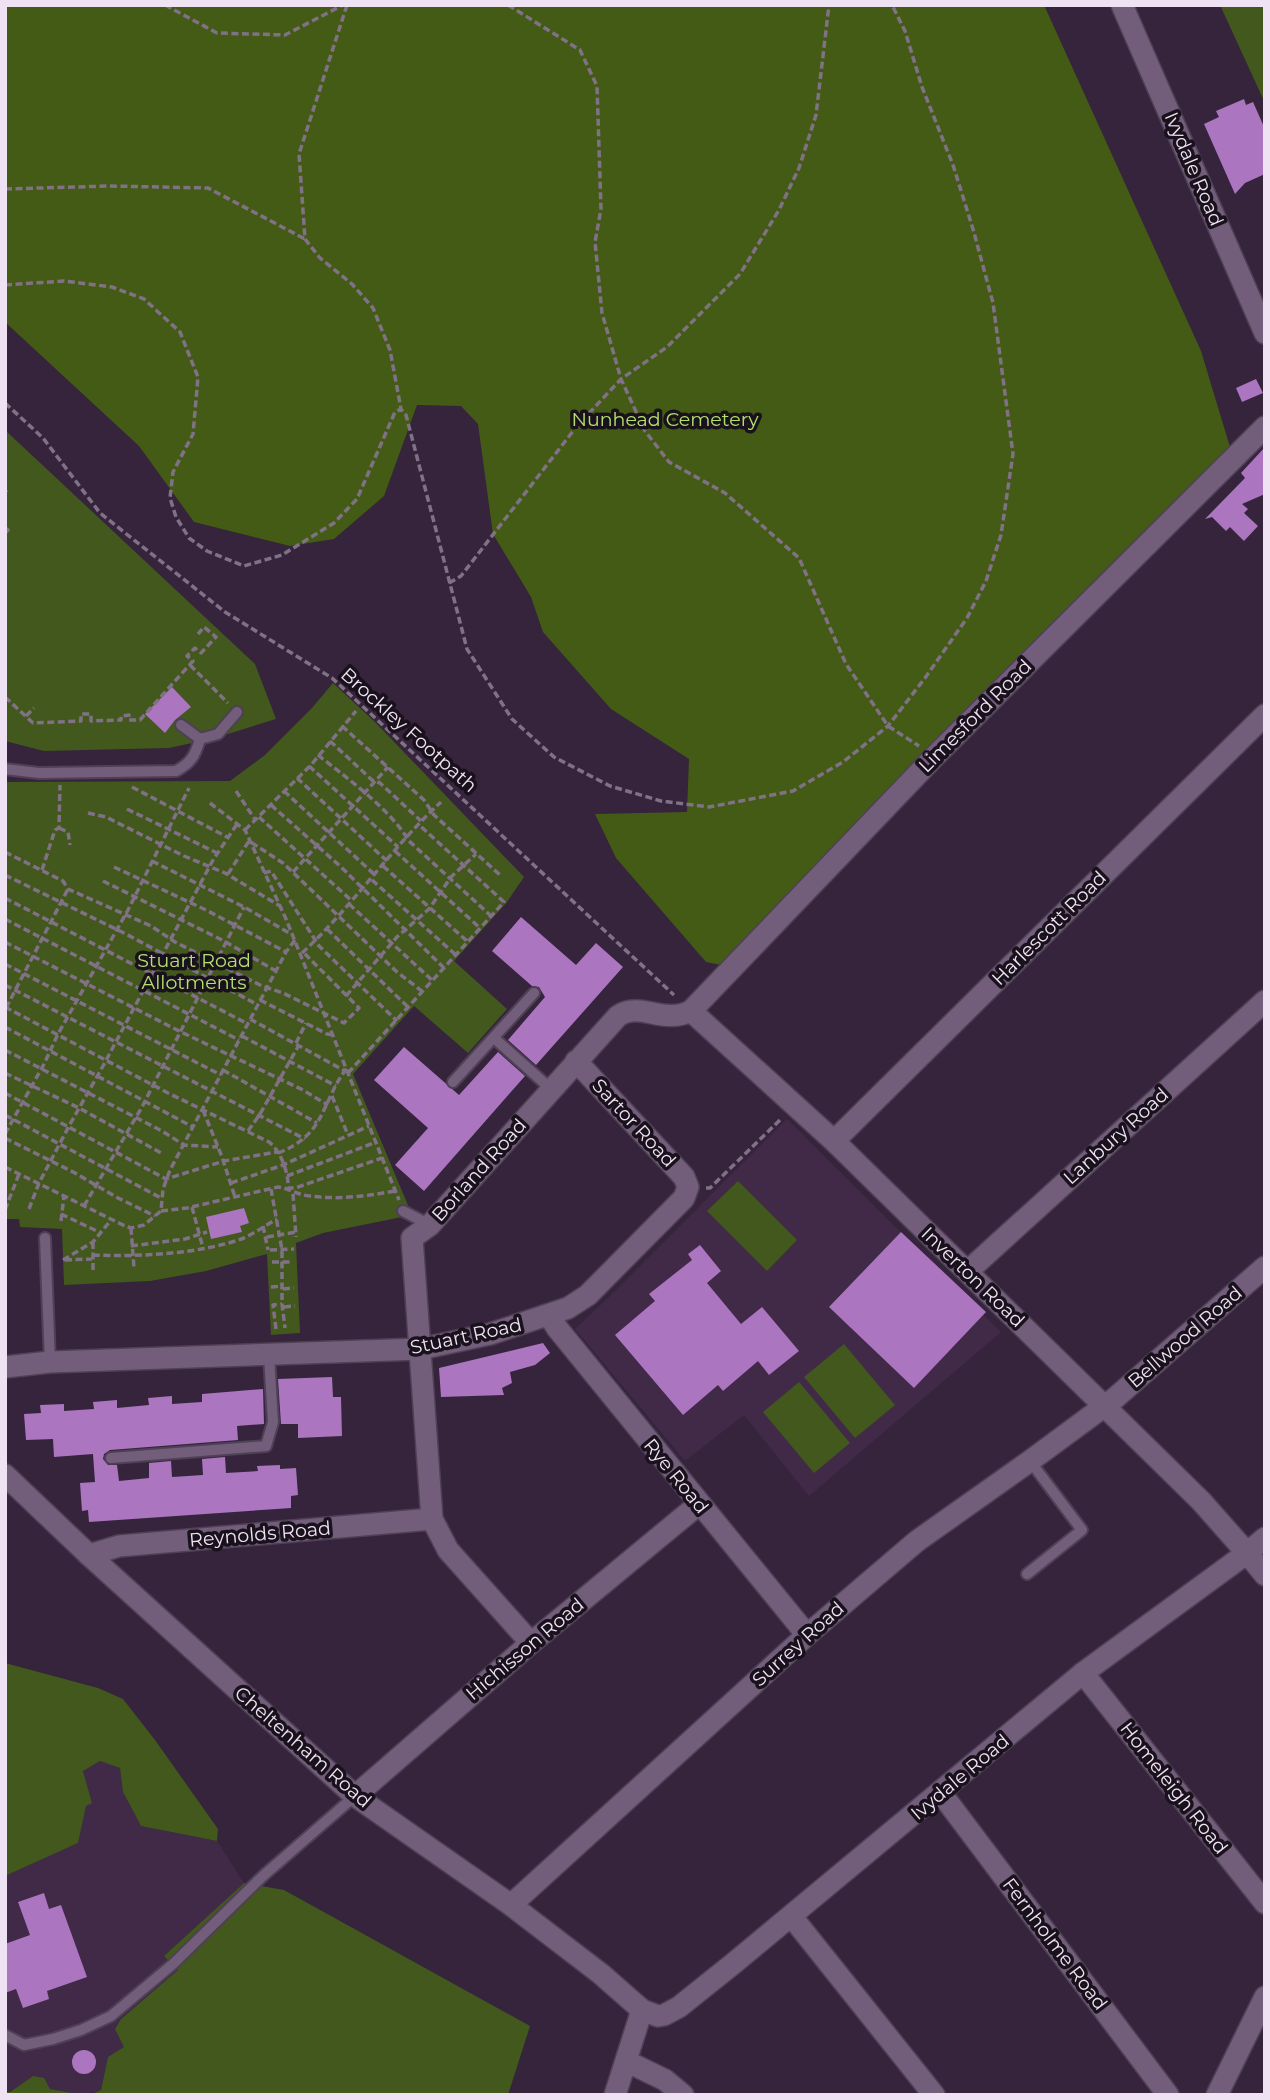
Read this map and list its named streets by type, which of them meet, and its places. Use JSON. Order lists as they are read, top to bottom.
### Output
{
  "streets": {
    "street": [
      "Ivydale Road",
      "Limesford Road",
      "Harlescott Road",
      "Sartor Road",
      "Lanbury Road",
      "Borland Road",
      "Inverton Road",
      "Stuart Road",
      "Bellwood Road",
      "Rye Road",
      "Reynolds Road",
      "Surrey Road",
      "Hichisson Road",
      "Cheltenham Road",
      "Homeleigh Road",
      "Fernholme Road"
    ],
    "path": ["Brockley Footpath"]
  },
  "crossings": [
    ["Ivydale Road", "Inverton Road"],
    ["Ivydale Road", "Cheltenham Road"],
    ["Ivydale Road", "Homeleigh Road"],
    ["Ivydale Road", "Fernholme Road"],
    ["Limesford Road", "Brockley Footpath"],
    ["Limesford Road", "Borland Road"],
    ["Limesford Road", "Inverton Road"],
    ["Brockley Footpath", "Borland Road"],
    ["Brockley Footpath", "Inverton Road"],
    ["Harlescott Road", "Inverton Road"],
    ["Sartor Road", "Borland Road"],
    ["Sartor Road", "Stuart Road"],
    ["Lanbury Road", "Inverton Road"],
    ["Borland Road", "Inverton Road"],
    ["Borland Road", "Stuart Road"],
    ["Borland Road", "Reynolds Road"],
    ["Borland Road", "Hichisson Road"],
    ["Inverton Road", "Bellwood Road"],
    ["Inverton Road", "Surrey Road"],
    ["Stuart Road", "Rye Road"],
    ["Bellwood Road", "Surrey Road"],
    ["Rye Road", "Surrey Road"],
    ["Rye Road", "Hichisson Road"],
    ["Reynolds Road", "Cheltenham Road"],
    ["Surrey Road", "Cheltenham Road"],
    ["Hichisson Road", "Cheltenham Road"]
  ],
  "parks": ["Nunhead Cemetery", "Stuart Road Allotments"]
}
